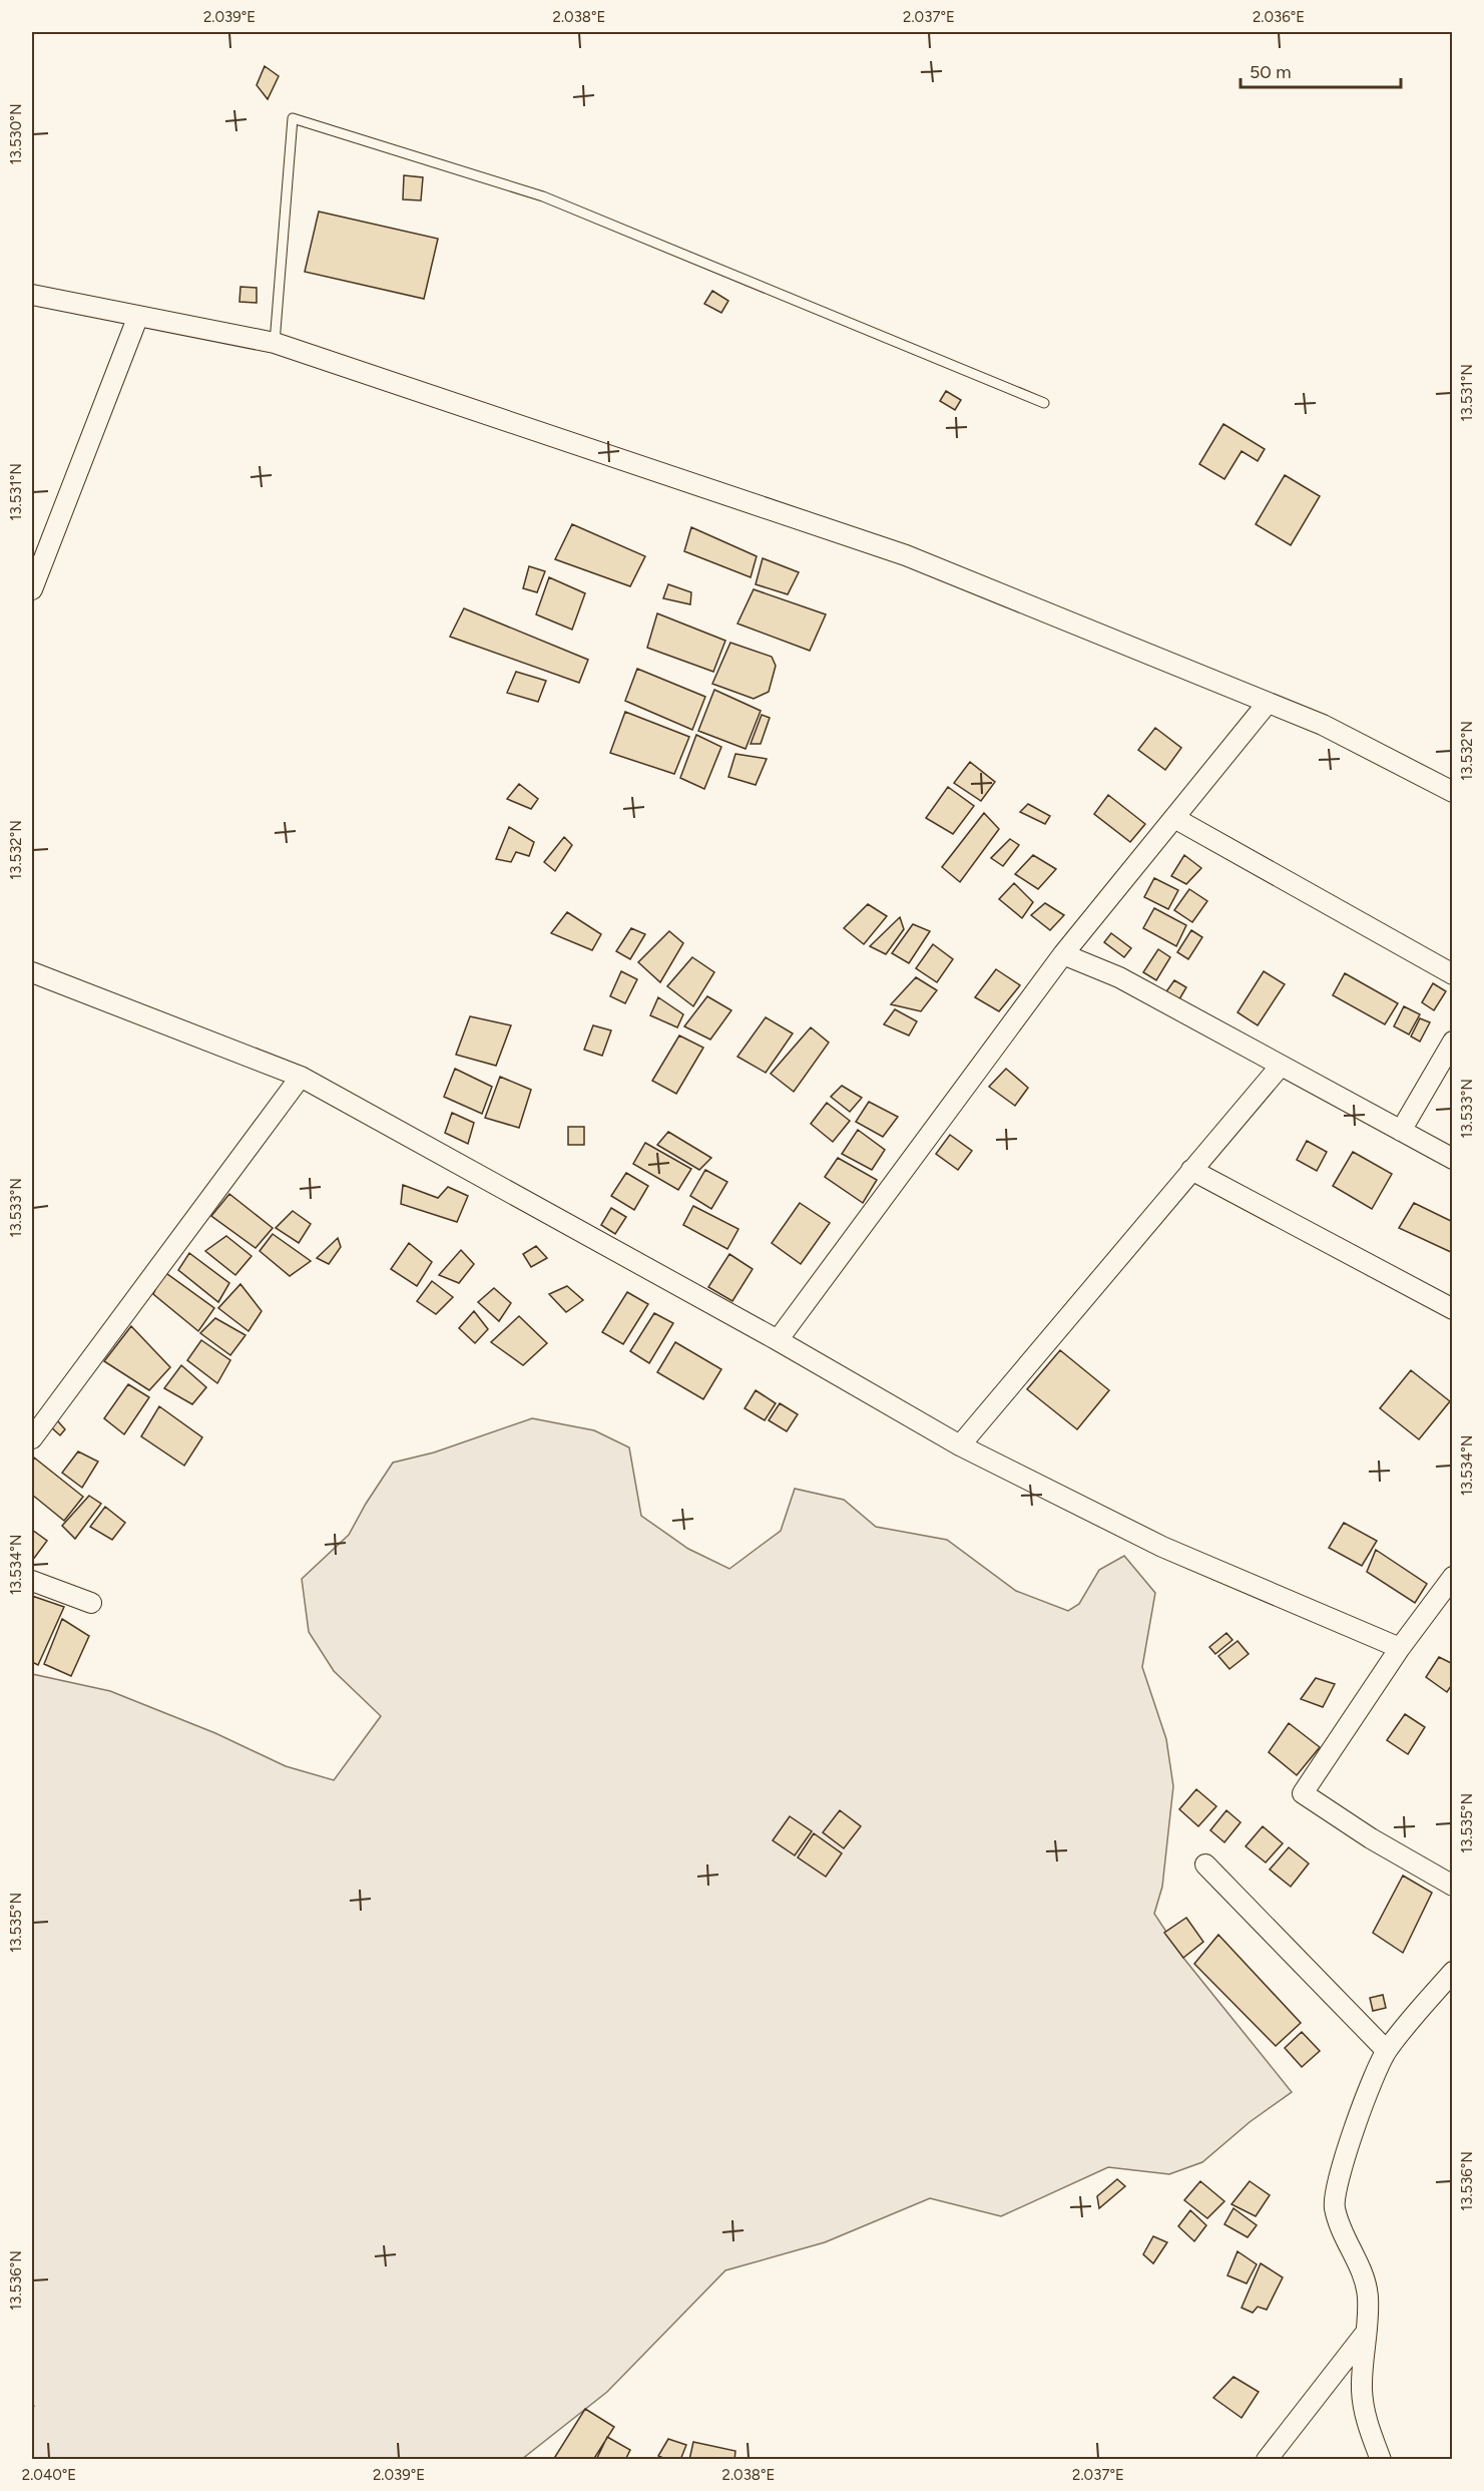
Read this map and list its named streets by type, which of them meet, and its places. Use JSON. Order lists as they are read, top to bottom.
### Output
{
  "scale_bar": "50 m",
  "coordinates": [
    "2.039°E",
    "2.038°E",
    "2.037°E",
    "2.036°E",
    "13.530°N",
    "13.531°N",
    "13.532°N",
    "13.533°N",
    "13.534°N",
    "13.535°N",
    "13.536°N",
    "2.040°E"
  ]
}
